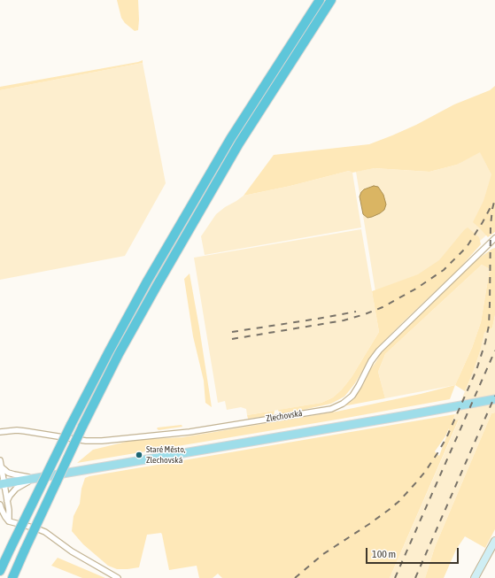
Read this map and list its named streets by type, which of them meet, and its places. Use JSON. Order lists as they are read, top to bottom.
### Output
{
  "streets": {
    "street": ["Zlechovská"]
  },
  "places": ["Staré Město, Zlechovská"],
  "scale_bar": "100 m"
}
